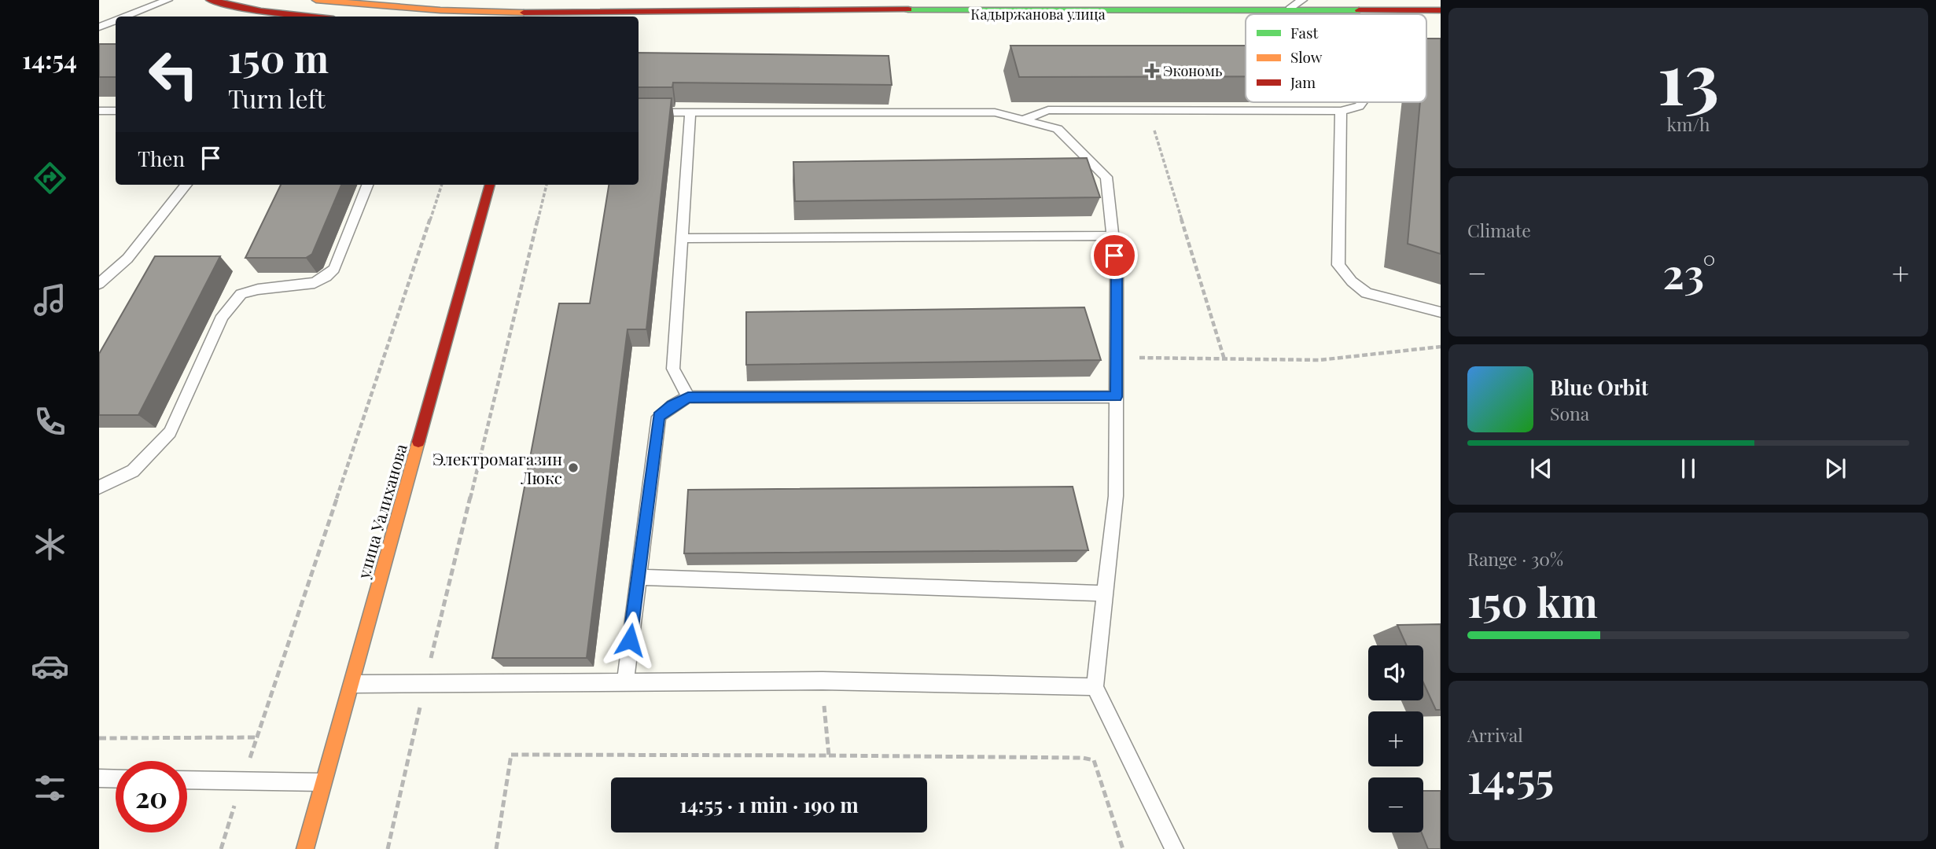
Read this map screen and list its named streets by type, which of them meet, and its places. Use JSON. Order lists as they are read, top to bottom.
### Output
{
  "streets": {
    "main road": ["Кадыржанова улица", "улица Уалиханова"]
  },
  "places": {
    "health": ["Экономь"],
    "other": ["Электромагазин Люкс"]
  },
  "legend": ["Fast", "Slow", "Jam"],
  "page": {
    "tabs": "14:54",
    "tile": [
      ["13", "km/h"],
      "Climate",
      ["Range · 30%", "150 km"],
      ["Arrival", "14:55"]
    ],
    "turn": ["150 m", "Turn left"],
    "then": "Then",
    "heat": ["−", "23°", "+"],
    "song": ["Blue Orbit", "Sona"],
    "map_buttons": ["+", "−"],
    "limit": "20",
    "trip": "14:55 · 1 min · 190 m"
  }
}
